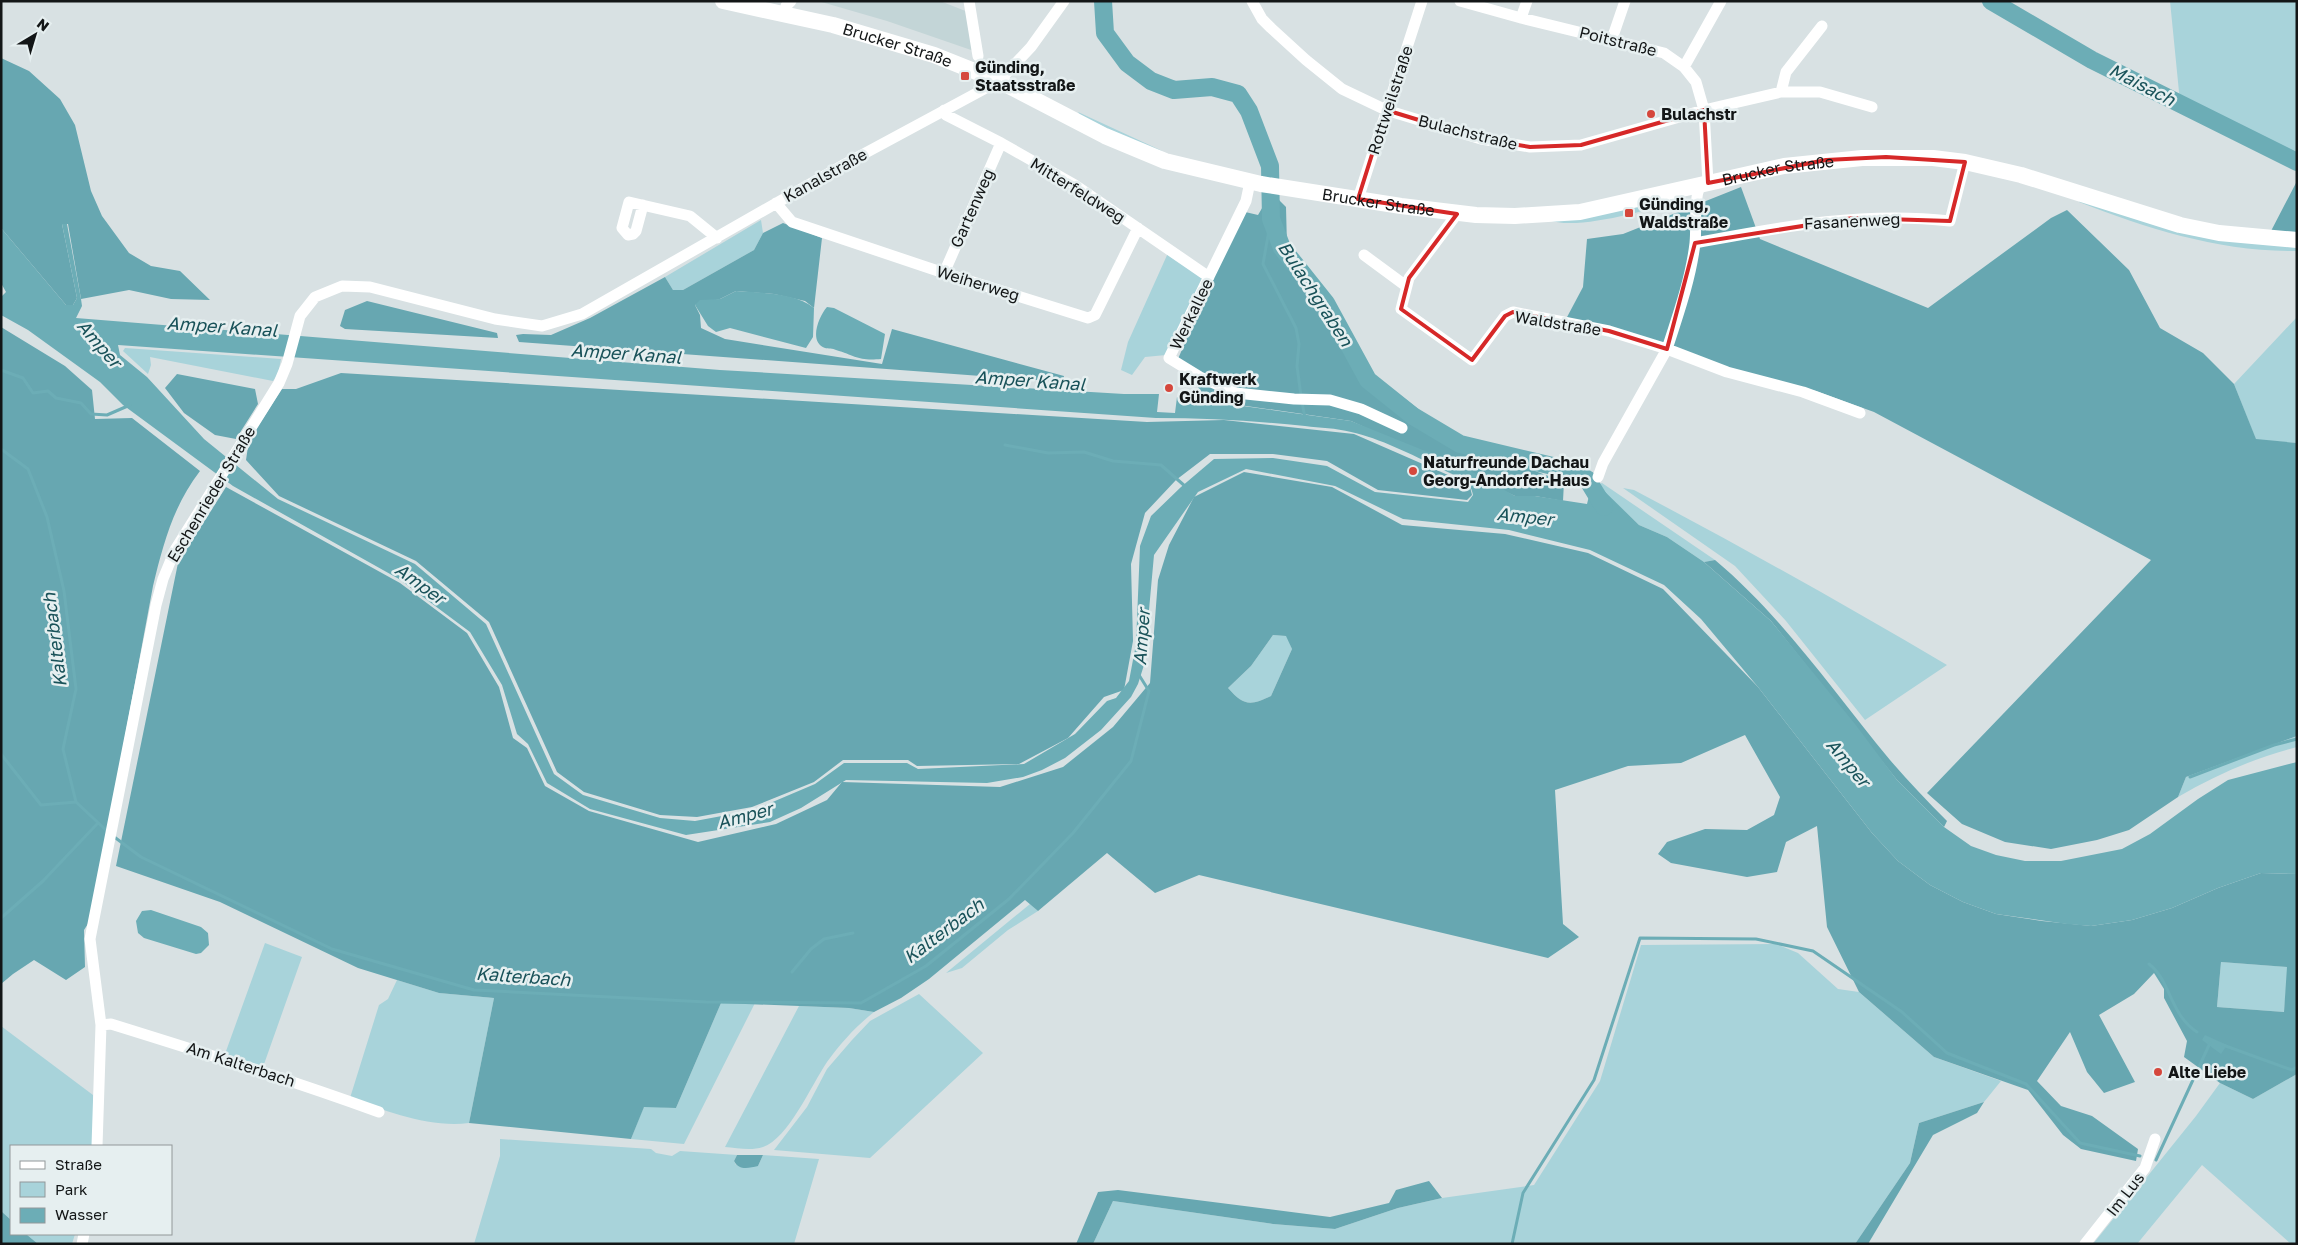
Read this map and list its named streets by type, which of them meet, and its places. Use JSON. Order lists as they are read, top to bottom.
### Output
{
  "streets": {
    "main road": ["Brucker Straße"],
    "street": [
      "Poitstraße",
      "Rottweilstraße",
      "Bulachstraße",
      "Kanalstraße",
      "Mitterfeldweg",
      "Gartenweg",
      "Fasanenweg",
      "Weiherweg",
      "Werkallee",
      "Waldstraße",
      "Eschenrieder Straße",
      "Am Kalterbach",
      "Im Lus"
    ]
  },
  "crossings": [
    ["Poitstraße", "Brucker Straße"],
    ["Poitstraße", "Bulachstraße"],
    ["Brucker Straße", "Rottweilstraße"],
    ["Brucker Straße", "Kanalstraße"],
    ["Brucker Straße", "Fasanenweg"],
    ["Brucker Straße", "Werkallee"],
    ["Rottweilstraße", "Bulachstraße"],
    ["Kanalstraße", "Mitterfeldweg"],
    ["Kanalstraße", "Weiherweg"],
    ["Kanalstraße", "Eschenrieder Straße"],
    ["Mitterfeldweg", "Gartenweg"],
    ["Mitterfeldweg", "Weiherweg"],
    ["Mitterfeldweg", "Werkallee"],
    ["Gartenweg", "Weiherweg"],
    ["Eschenrieder Straße", "Am Kalterbach"]
  ],
  "water": [
    "Maisach",
    "Bulachgraben",
    "Amper Kanal",
    "Amper",
    "Kalterbach"
  ],
  "places": {
    "transit": ["Günding, Staatsstraße", "Günding, Waldstraße"],
    "other": [
      "Bulachstr",
      "Kraftwerk Günding",
      "Naturfreunde Dachau Georg-Andorfer-Haus",
      "Alte Liebe"
    ]
  },
  "legend": ["Straße", "Park", "Wasser"],
  "north": "top right"
}
